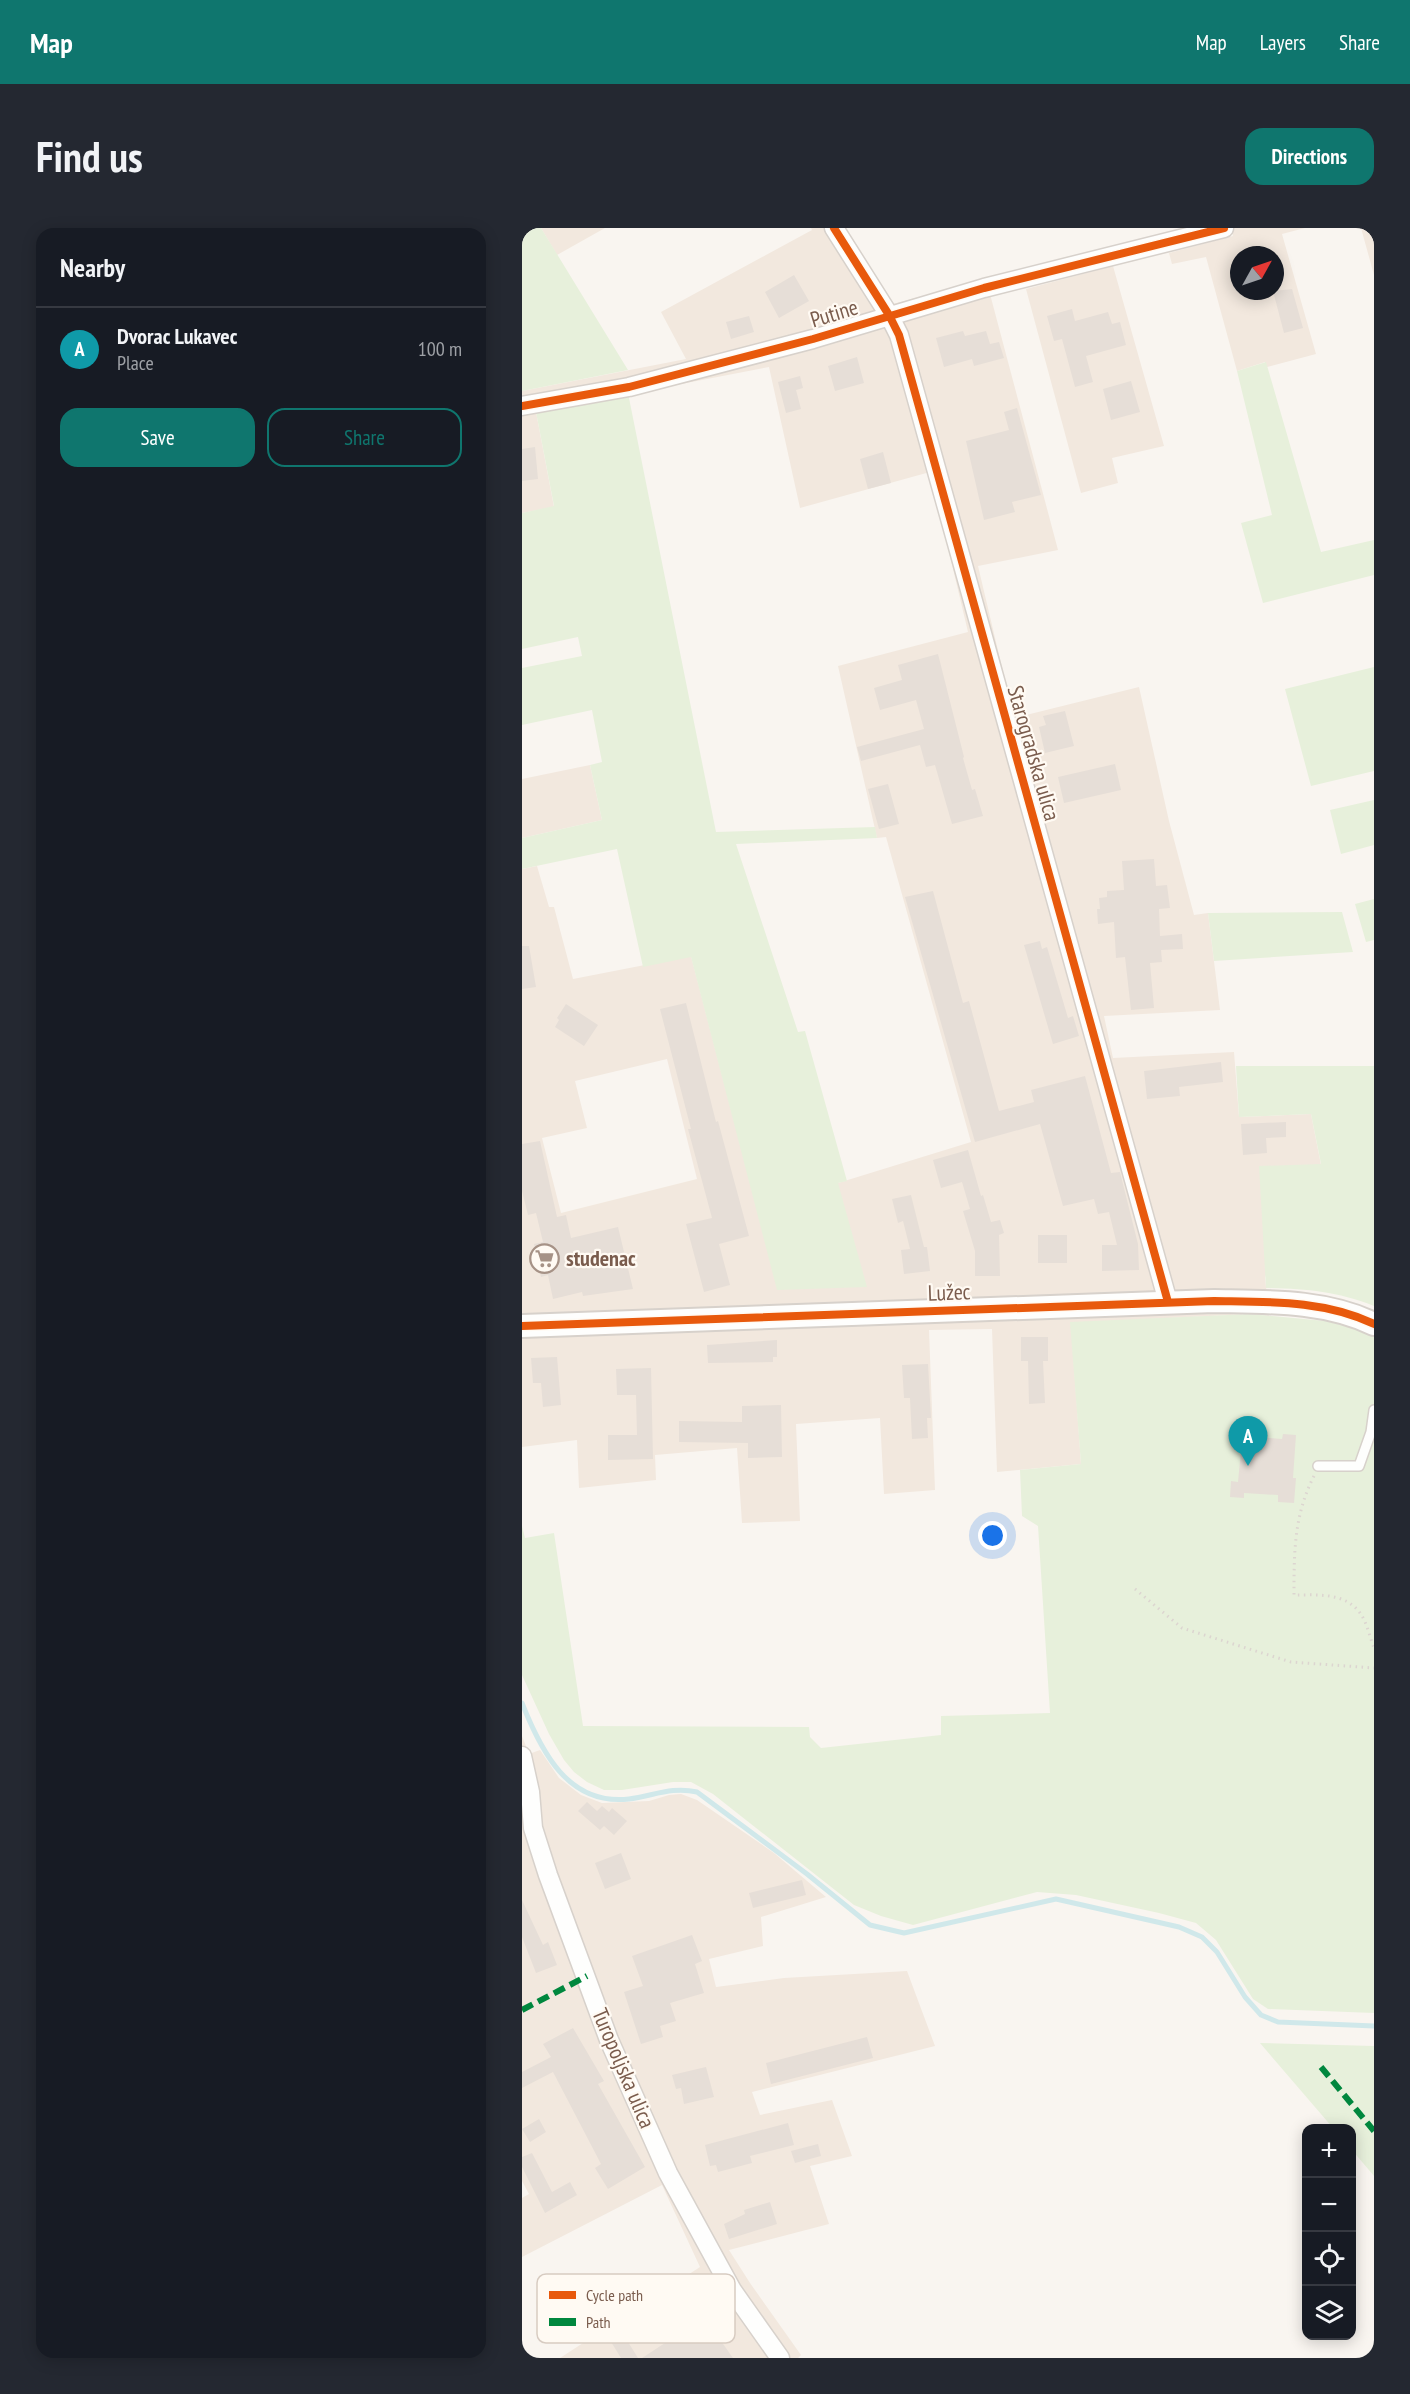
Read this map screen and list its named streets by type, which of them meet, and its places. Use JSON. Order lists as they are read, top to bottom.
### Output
{
  "streets": {
    "street": [
      "Putine",
      "Starogradska ulica",
      "Lužec",
      "Turopoljska ulica"
    ]
  },
  "crossings": [
    ["Putine", "Starogradska ulica"],
    ["Starogradska ulica", "Lužec"]
  ],
  "places": {
    "supermarket": ["studenac"]
  },
  "legend": ["Cycle path", "Path"],
  "north": "top right",
  "page": {
    "header": "Map",
    "nav": ["Map", "Layers", "Share"],
    "buttons": [
      "Directions",
      ["Save", "Share"]
    ],
    "title": "Find us",
    "heading": "Nearby",
    "list": [
      {
        "mark": "A",
        "name": "Dvorac Lukavec",
        "note": "Place",
        "value": "100 m"
      }
    ],
    "pins": "A",
    "map_buttons": ["+", "−"]
  }
}
